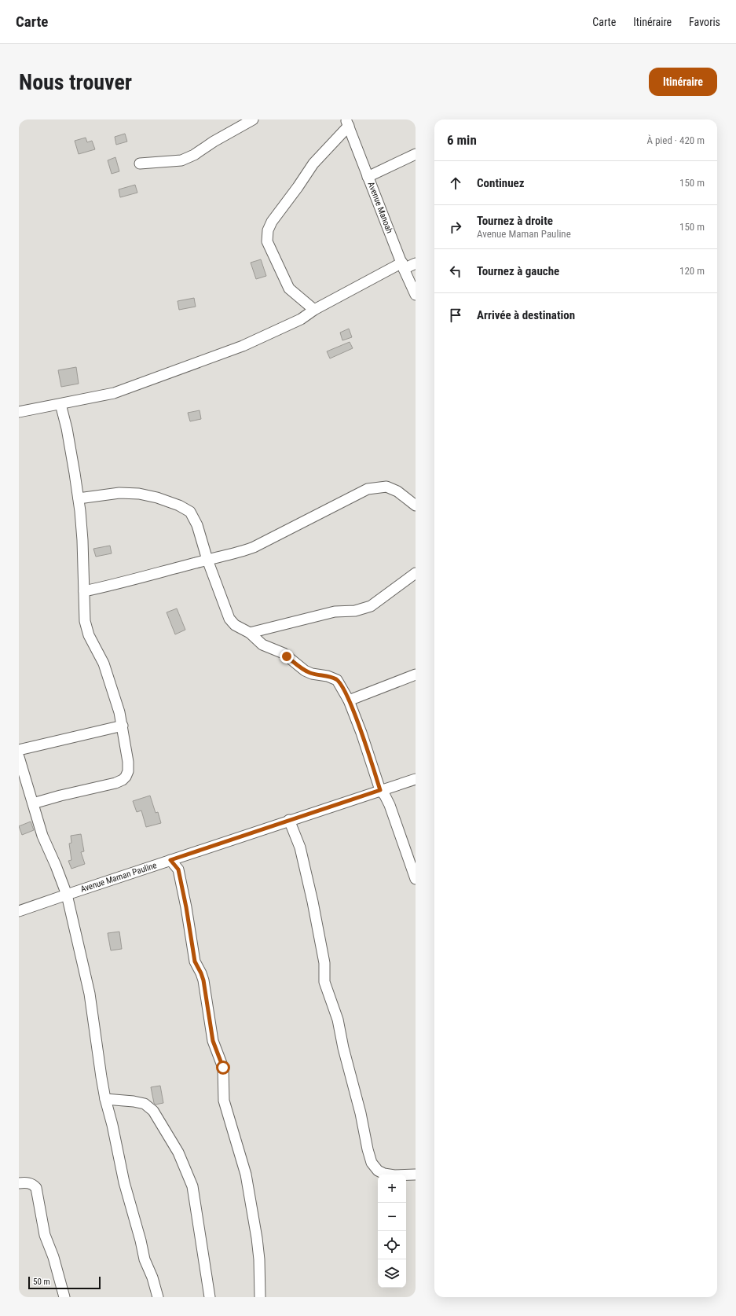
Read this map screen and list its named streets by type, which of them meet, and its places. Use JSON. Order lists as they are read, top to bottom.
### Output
{
  "streets": {
    "street": ["Avenue Manoah", "Avenue Maman Pauline"]
  },
  "scale_bar": "50 m",
  "page": {
    "header": "Carte",
    "nav": ["Carte", "Itinéraire", "Favoris"],
    "buttons": "Itinéraire",
    "title": "Nous trouver",
    "heading": ["6 min", "À pied · 420 m"],
    "list": [
      ["Continuez", "150 m"],
      ["Tournez à droite", "Avenue Maman Pauline", "150 m"],
      ["Tournez à gauche", "120 m"],
      "Arrivée à destination"
    ],
    "map_buttons": ["+", "−"],
    "scale": "50 m"
  }
}
